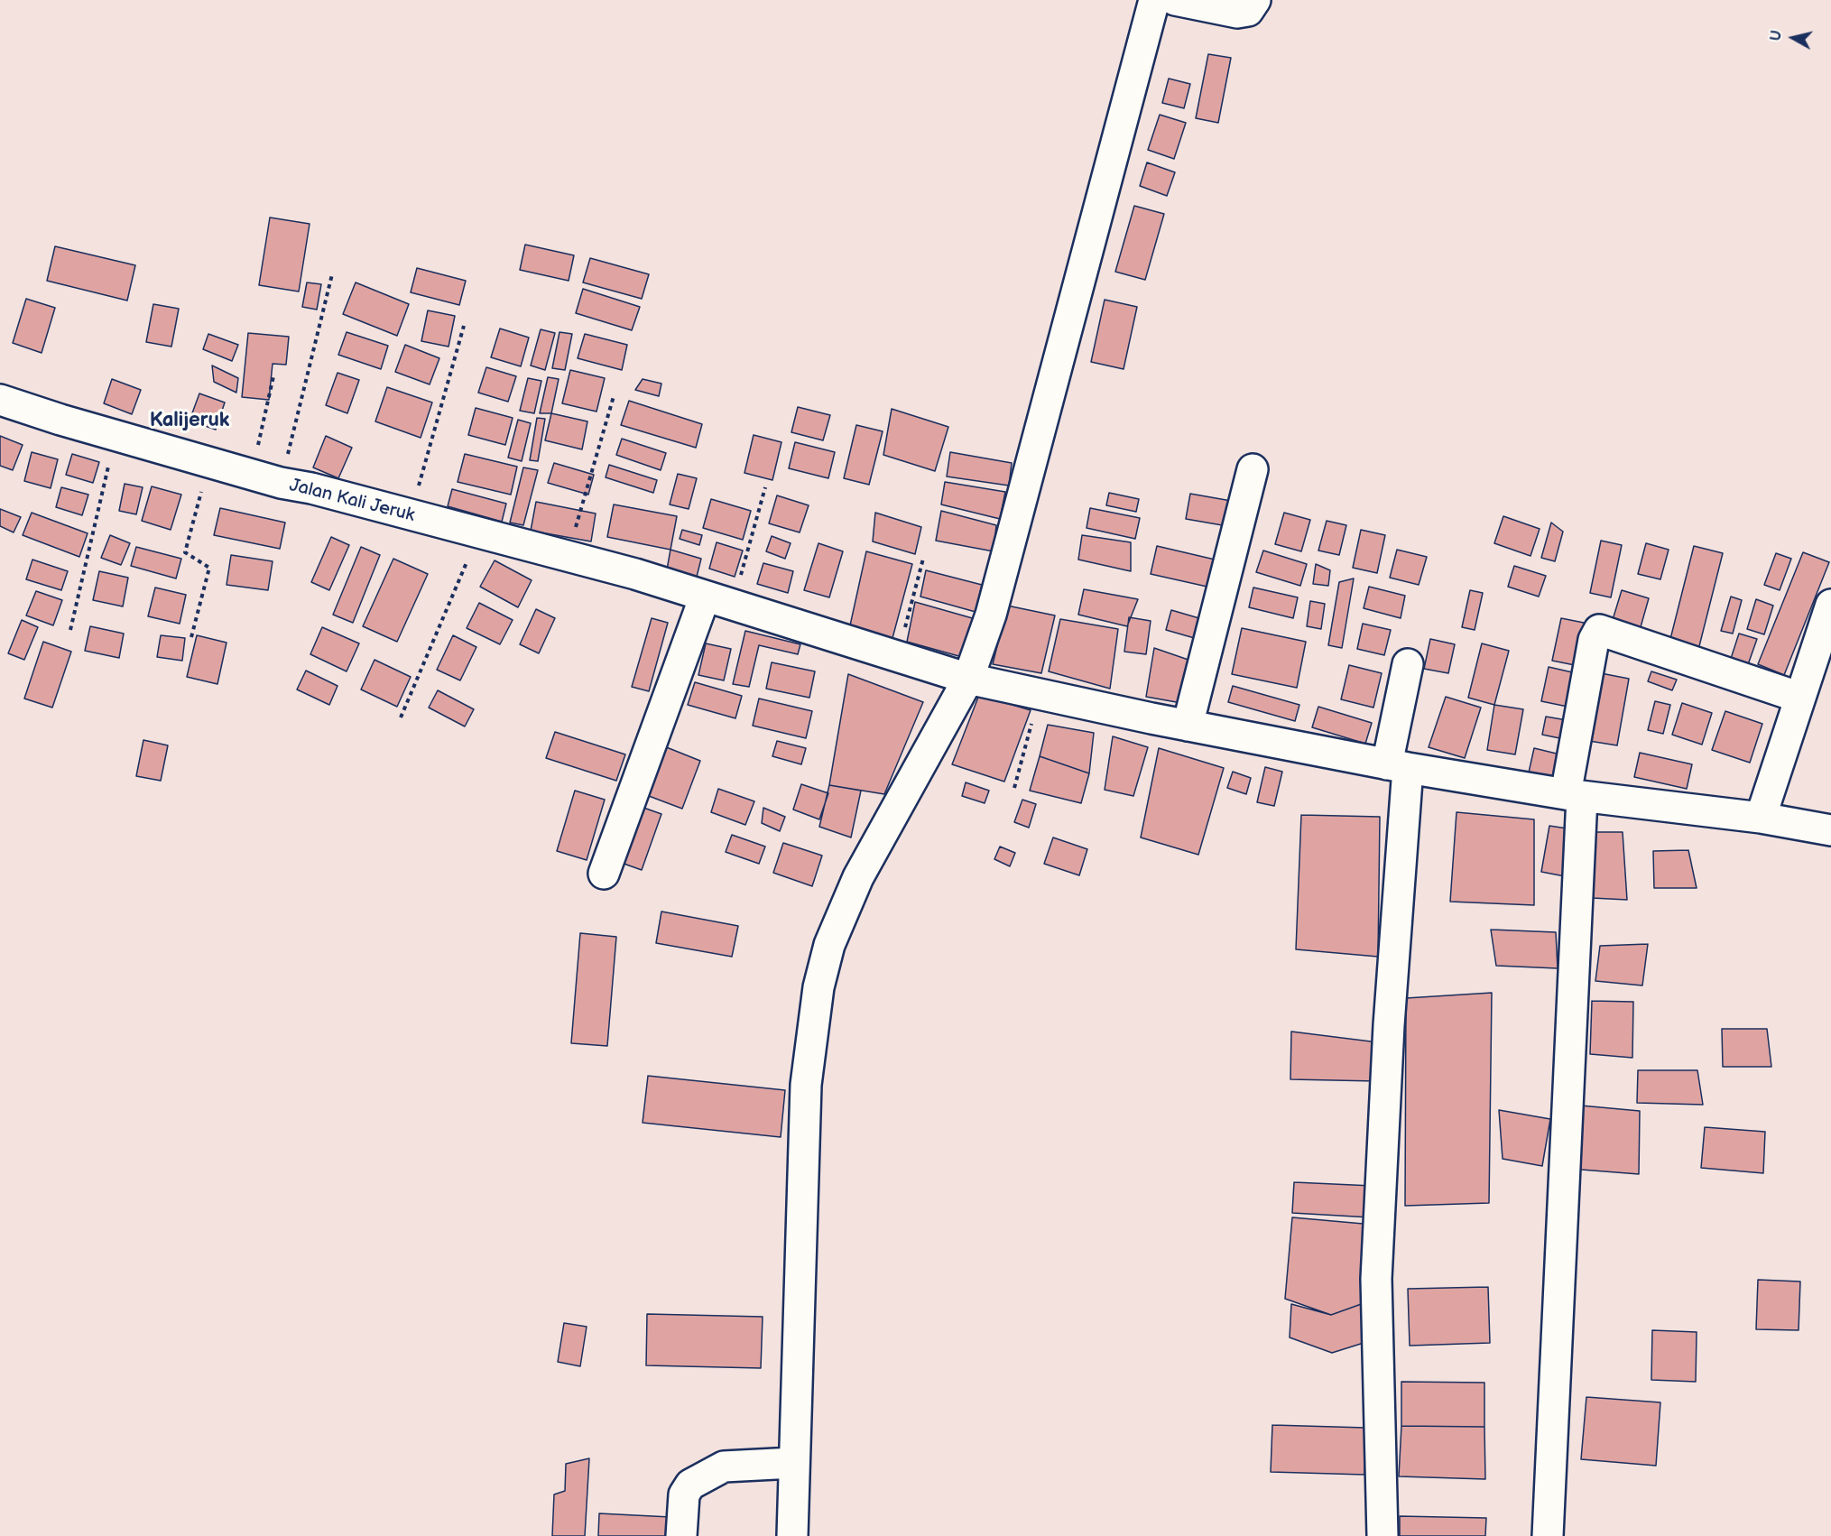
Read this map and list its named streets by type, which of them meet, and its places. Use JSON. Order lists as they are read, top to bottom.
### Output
{
  "streets": {
    "street": ["Jalan Kali Jeruk"]
  },
  "districts": ["Kalijeruk"],
  "north": "left"
}
